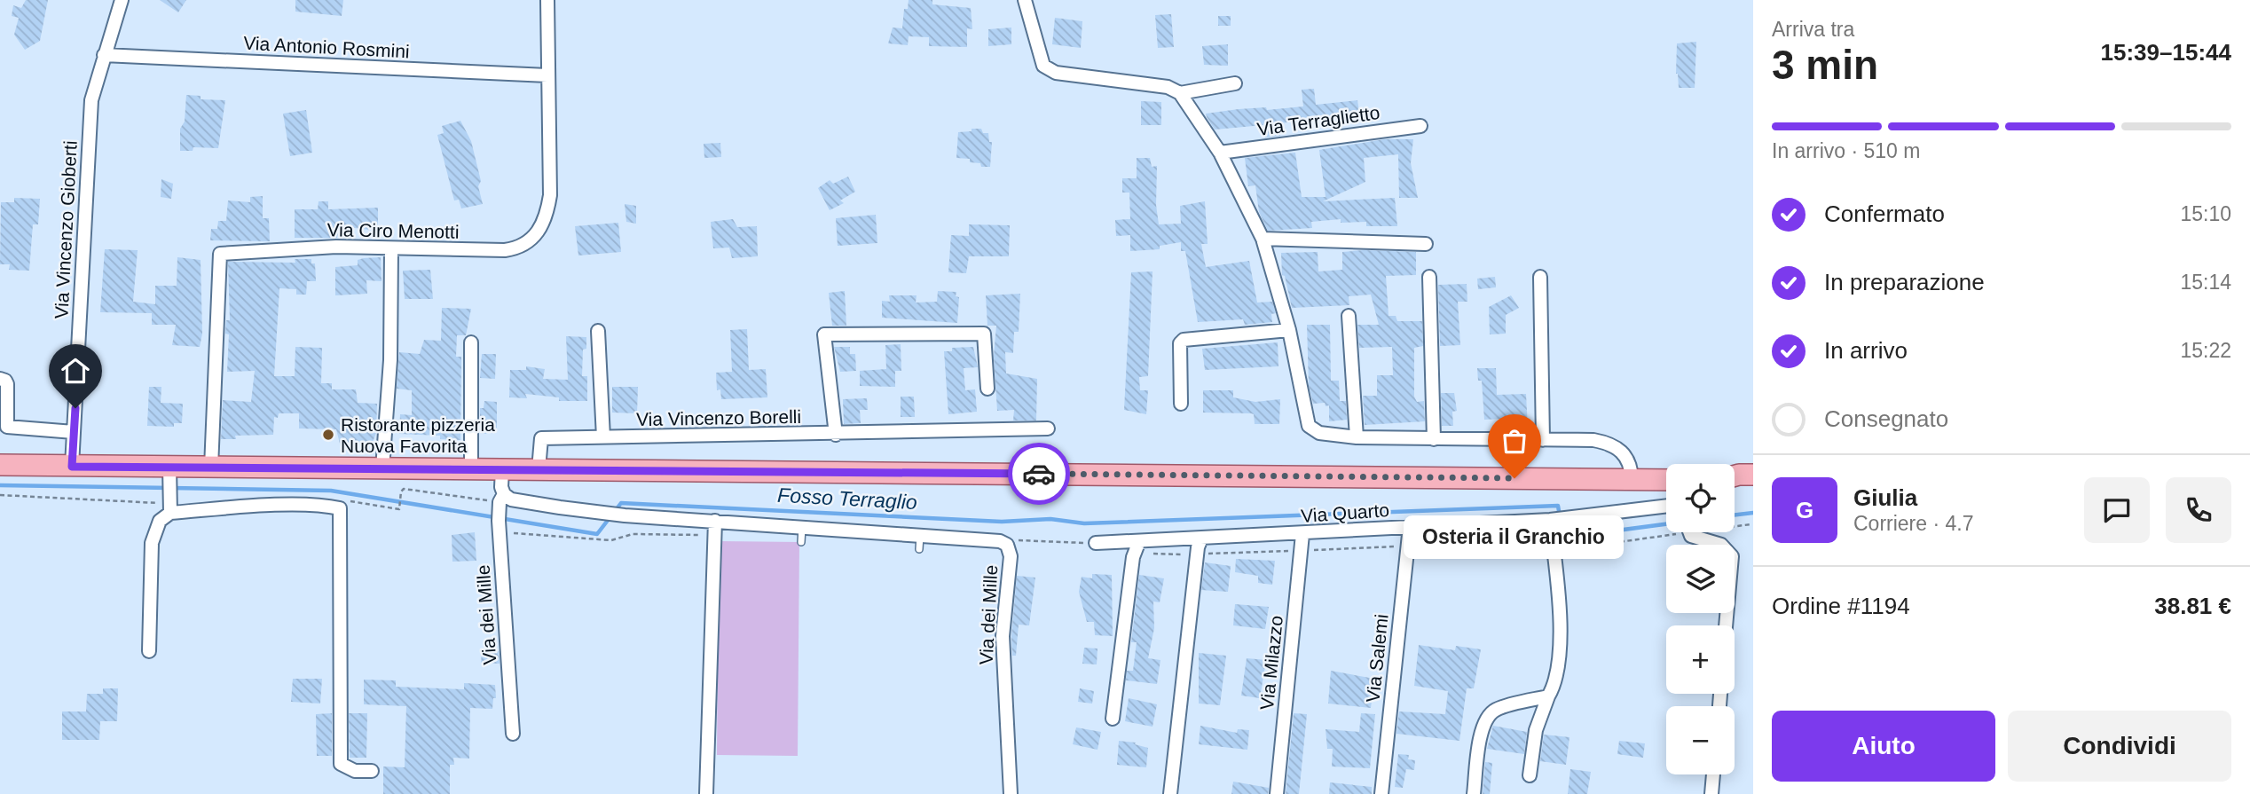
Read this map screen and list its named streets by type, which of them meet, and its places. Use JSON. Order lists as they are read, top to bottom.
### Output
{
  "streets": {
    "street": [
      "Via Antonio Rosmini",
      "Via Terraglietto",
      "Via Vincenzo Gioberti",
      "Via Ciro Menotti",
      "Via Vincenzo Borelli",
      "Via Quarto",
      "Via dei Mille",
      "Via Salemi",
      "Via Milazzo"
    ]
  },
  "crossings": [
    ["Via Antonio Rosmini", "Via Vincenzo Gioberti"],
    ["Via Antonio Rosmini", "Via Ciro Menotti"],
    ["Via Quarto", "Via Salemi"],
    ["Via Quarto", "Via Milazzo"]
  ],
  "water": ["Fosso Terraglio"],
  "places": ["Ristorante pizzeria Nuova Favorita", "Osteria il Granchio"],
  "page": {
    "heading": ["3 min", "Arriva tra", "15:39–15:44"],
    "panel": [
      "Giulia",
      "Corriere · 4.7",
      "Ordine #1194",
      "38.81 €"
    ],
    "bar": "In arrivo · 510 m",
    "list": [
      ["Confermato", "15:10"],
      ["In preparazione", "15:14"],
      ["In arrivo", "15:22"],
      "Consegnato"
    ],
    "map_buttons": ["+", "−"],
    "round": "G",
    "bubble": "Osteria il Granchio",
    "buttons": ["Aiuto", "Condividi"]
  }
}
